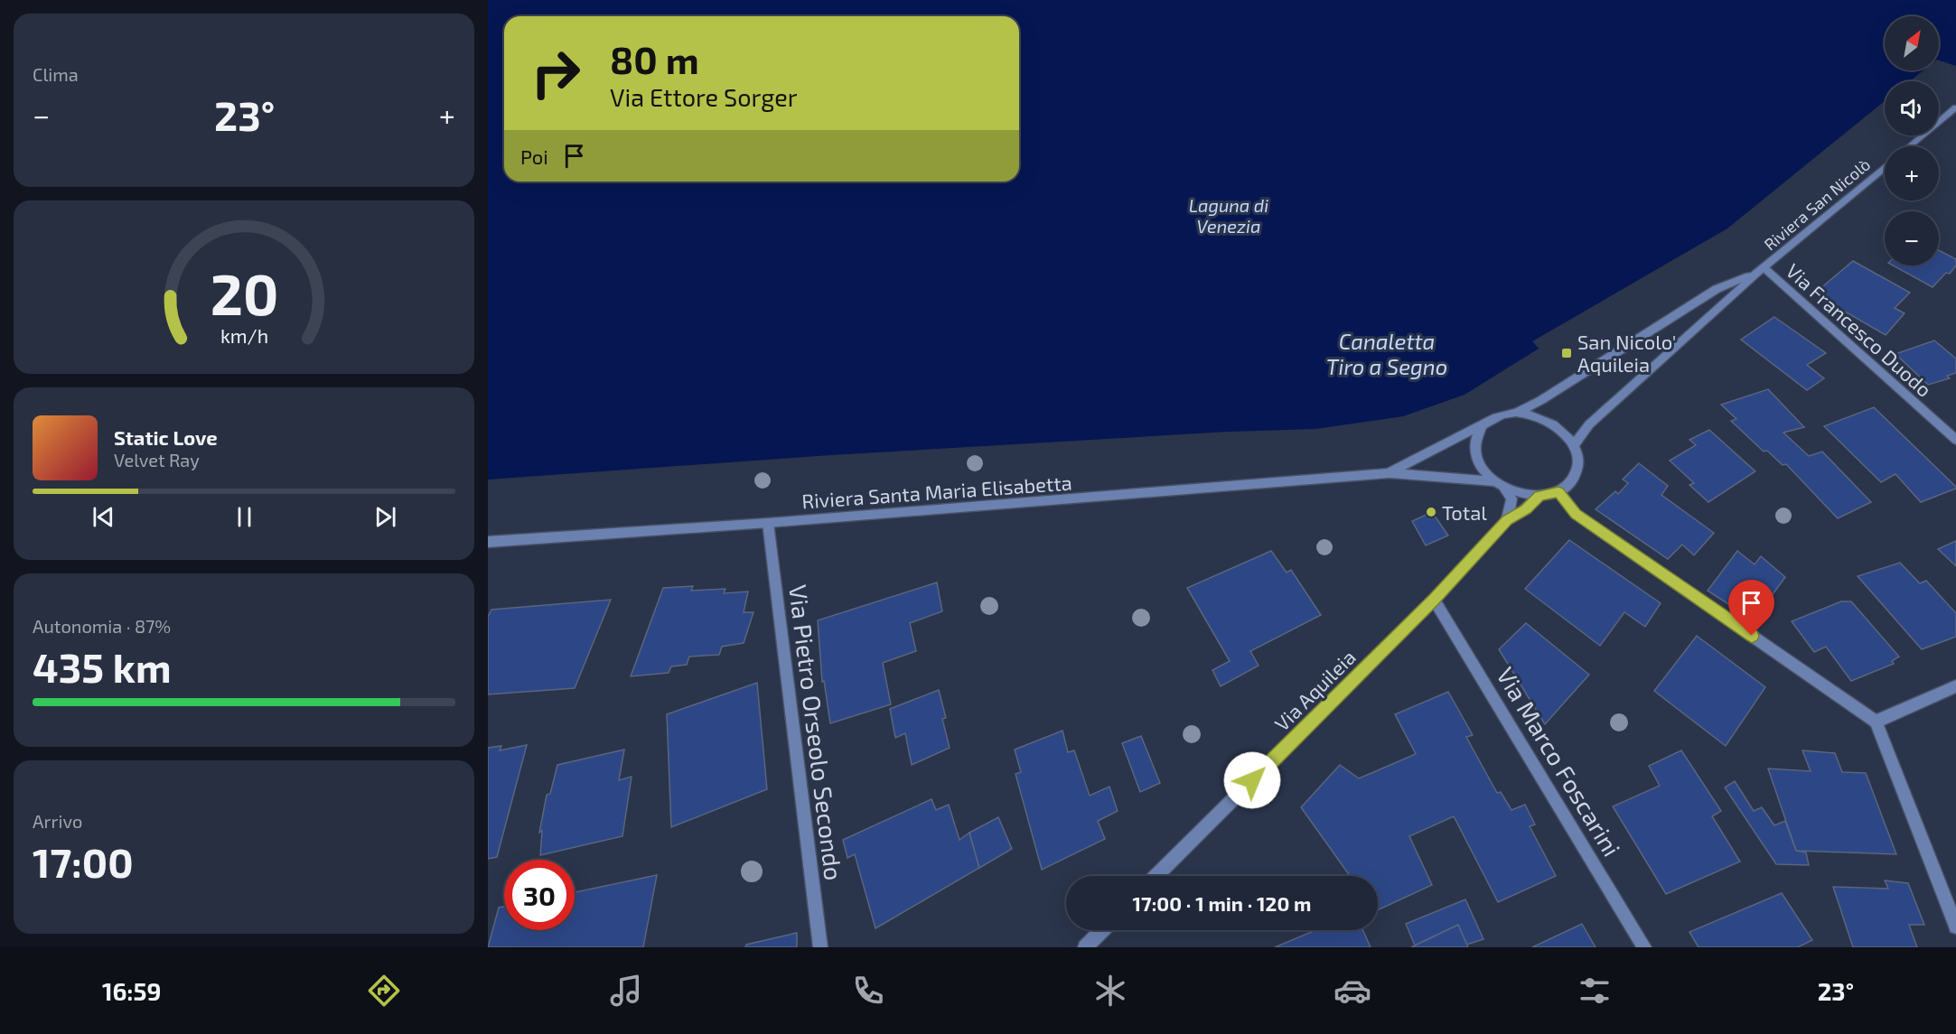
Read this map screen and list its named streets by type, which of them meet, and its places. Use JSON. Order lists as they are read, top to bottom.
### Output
{
  "streets": {
    "street": [
      "Riviera San Nicolò",
      "Via Francesco Duodo",
      "Riviera Santa Maria Elisabetta",
      "Via Aquileia",
      "Via Pietro Orseolo Secondo",
      "Via Marco Foscarini"
    ]
  },
  "crossings": [
    ["Riviera San Nicolò", "Via Francesco Duodo"],
    ["Riviera San Nicolò", "Riviera Santa Maria Elisabetta"],
    ["Riviera San Nicolò", "Via Aquileia"],
    ["Riviera Santa Maria Elisabetta", "Via Aquileia"],
    ["Riviera Santa Maria Elisabetta", "Via Pietro Orseolo Secondo"],
    ["Via Aquileia", "Via Marco Foscarini"]
  ],
  "water": ["Laguna di Venezia", "Canaletta Tiro a Segno"],
  "places": {
    "transit": ["San Nicolo' Aquileia"],
    "other": ["Total"]
  },
  "north": "top right",
  "page": {
    "tile": [
      "Clima",
      ["Autonomia · 87%", "435 km"],
      ["Arrivo", "17:00"]
    ],
    "map_buttons": ["+", "−"],
    "turn": ["80 m", "Via Ettore Sorger"],
    "heat": ["−", "23°", "+"],
    "then": "Poi",
    "song": ["Static Love", "Velvet Ray"],
    "limit": "30",
    "trip": "17:00 · 1 min · 120 m",
    "tabs": ["16:59", "23°"],
    "gauge": ["20", "km/h"]
  }
}
